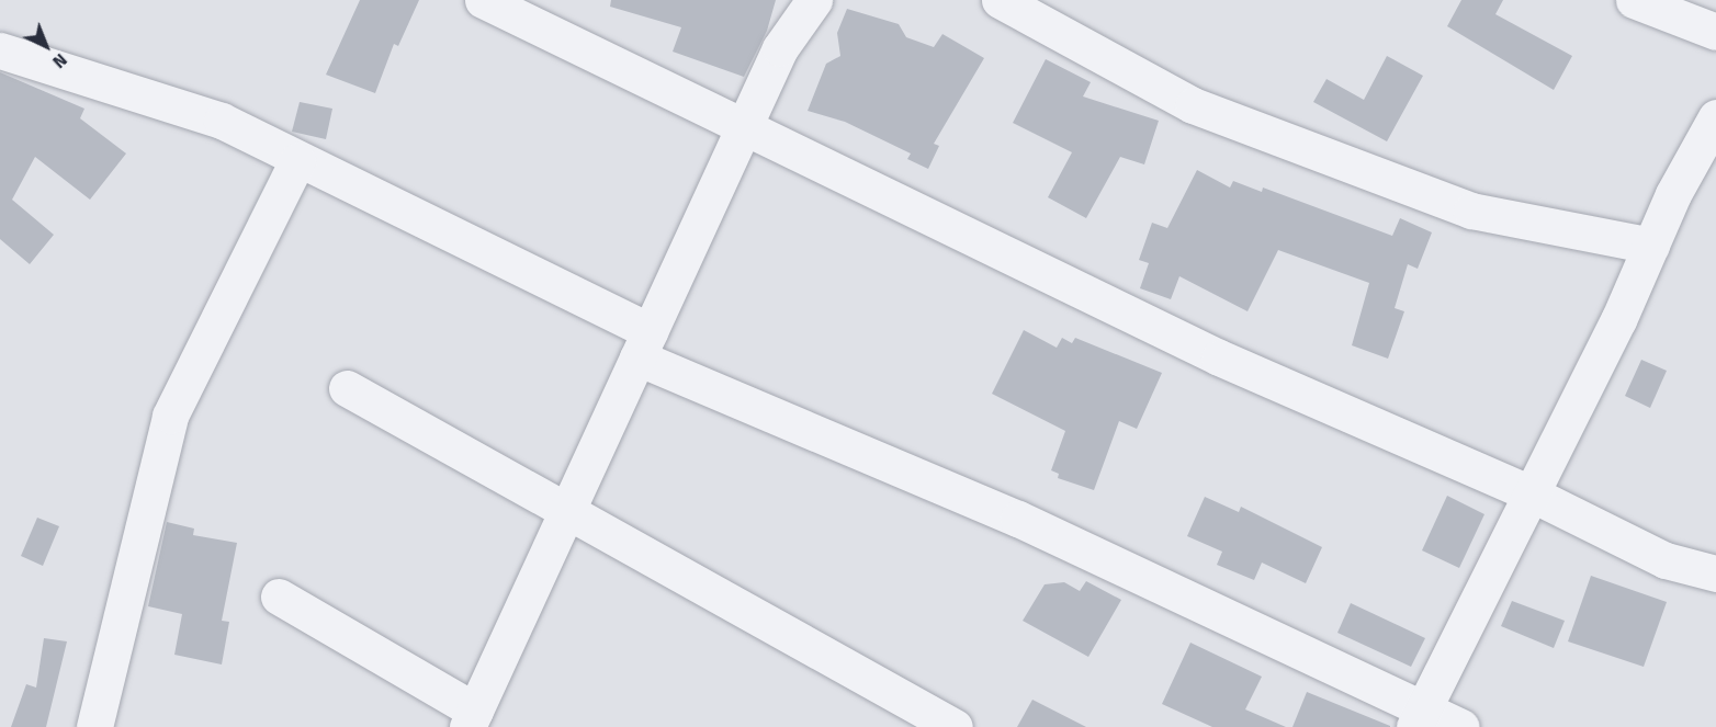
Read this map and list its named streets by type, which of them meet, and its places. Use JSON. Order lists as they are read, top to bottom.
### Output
{
  "north": "bottom right"
}
